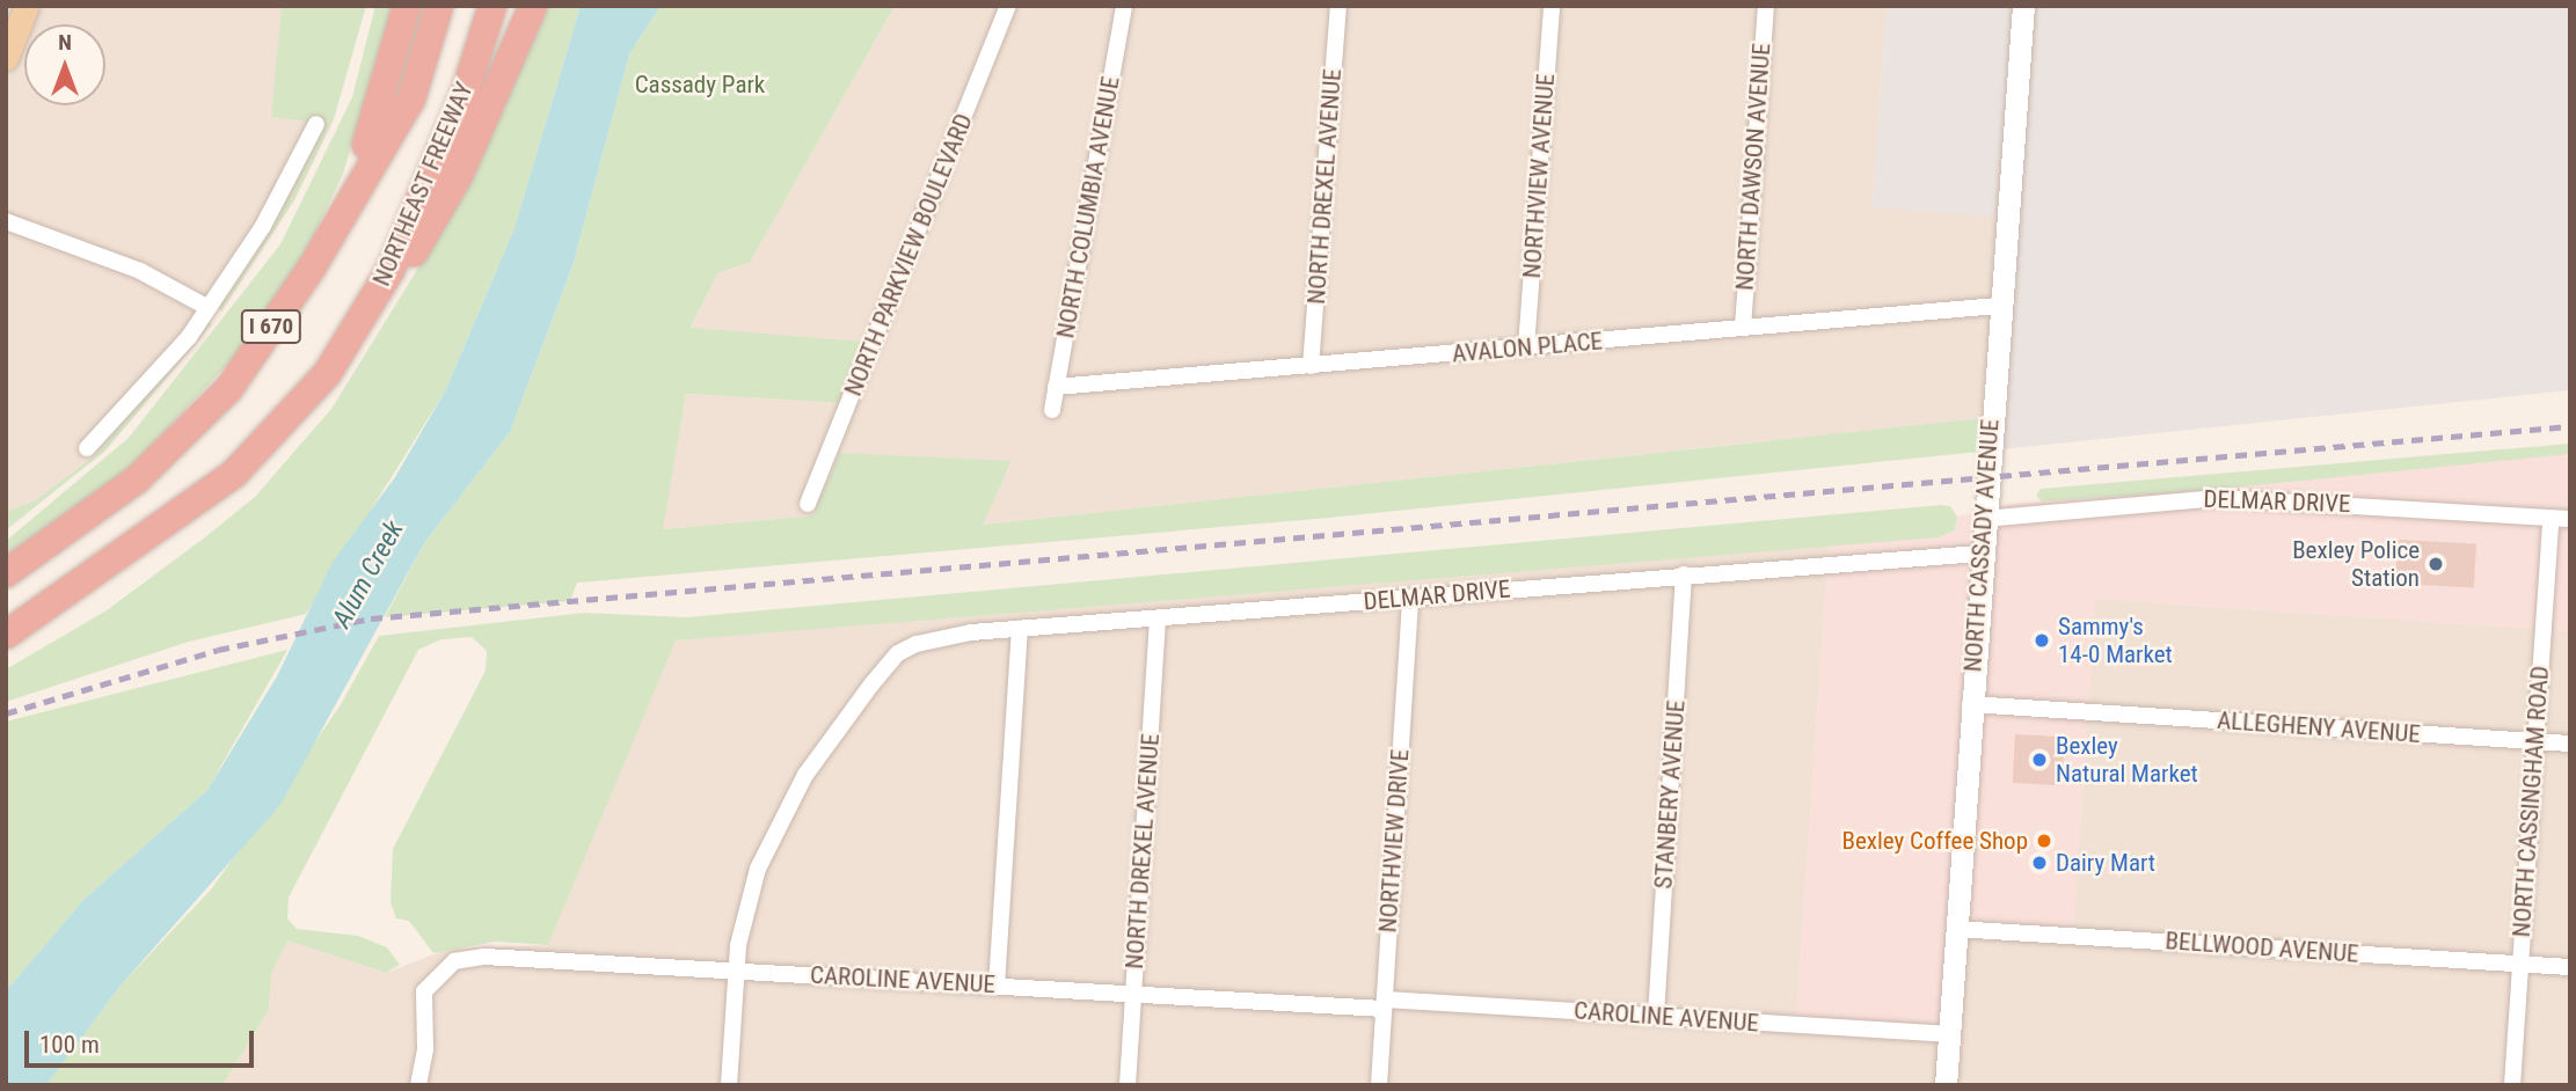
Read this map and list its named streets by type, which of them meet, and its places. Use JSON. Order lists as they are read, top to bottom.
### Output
{
  "streets": {
    "highway": ["NORTHEAST FREEWAY", "I 670"],
    "street": [
      "NORTH DAWSON AVENUE",
      "NORTHVIEW AVENUE",
      "NORTH DREXEL AVENUE",
      "NORTH COLUMBIA AVENUE",
      "NORTH PARKVIEW BOULEVARD",
      "AVALON PLACE",
      "DELMAR DRIVE",
      "NORTH CASSADY AVENUE",
      "ALLEGHENY AVENUE",
      "STANBERY AVENUE",
      "NORTH CASSINGHAM ROAD",
      "NORTHVIEW DRIVE",
      "BELLWOOD AVENUE",
      "CAROLINE AVENUE"
    ]
  },
  "crossings": [
    ["NORTH DAWSON AVENUE", "AVALON PLACE"],
    ["NORTHVIEW AVENUE", "AVALON PLACE"],
    ["NORTH DREXEL AVENUE", "AVALON PLACE"],
    ["NORTH DREXEL AVENUE", "DELMAR DRIVE"],
    ["NORTH DREXEL AVENUE", "CAROLINE AVENUE"],
    ["NORTH COLUMBIA AVENUE", "AVALON PLACE"],
    ["AVALON PLACE", "NORTH CASSADY AVENUE"],
    ["DELMAR DRIVE", "NORTH CASSADY AVENUE"],
    ["DELMAR DRIVE", "STANBERY AVENUE"],
    ["DELMAR DRIVE", "NORTH CASSINGHAM ROAD"],
    ["DELMAR DRIVE", "NORTHVIEW DRIVE"],
    ["DELMAR DRIVE", "CAROLINE AVENUE"],
    ["NORTH CASSADY AVENUE", "ALLEGHENY AVENUE"],
    ["NORTH CASSADY AVENUE", "BELLWOOD AVENUE"],
    ["NORTH CASSADY AVENUE", "CAROLINE AVENUE"],
    ["ALLEGHENY AVENUE", "NORTH CASSINGHAM ROAD"],
    ["STANBERY AVENUE", "CAROLINE AVENUE"],
    ["NORTH CASSINGHAM ROAD", "BELLWOOD AVENUE"],
    ["NORTHVIEW DRIVE", "CAROLINE AVENUE"]
  ],
  "water": ["Alum Creek"],
  "parks": ["Cassady Park"],
  "places": [
    "Bexley Police Station",
    "Sammy's 14-0 Market",
    "Bexley Natural Market",
    "Bexley Coffee Shop",
    "Dairy Mart"
  ],
  "scale_bar": "100 m",
  "north": "top"
}
